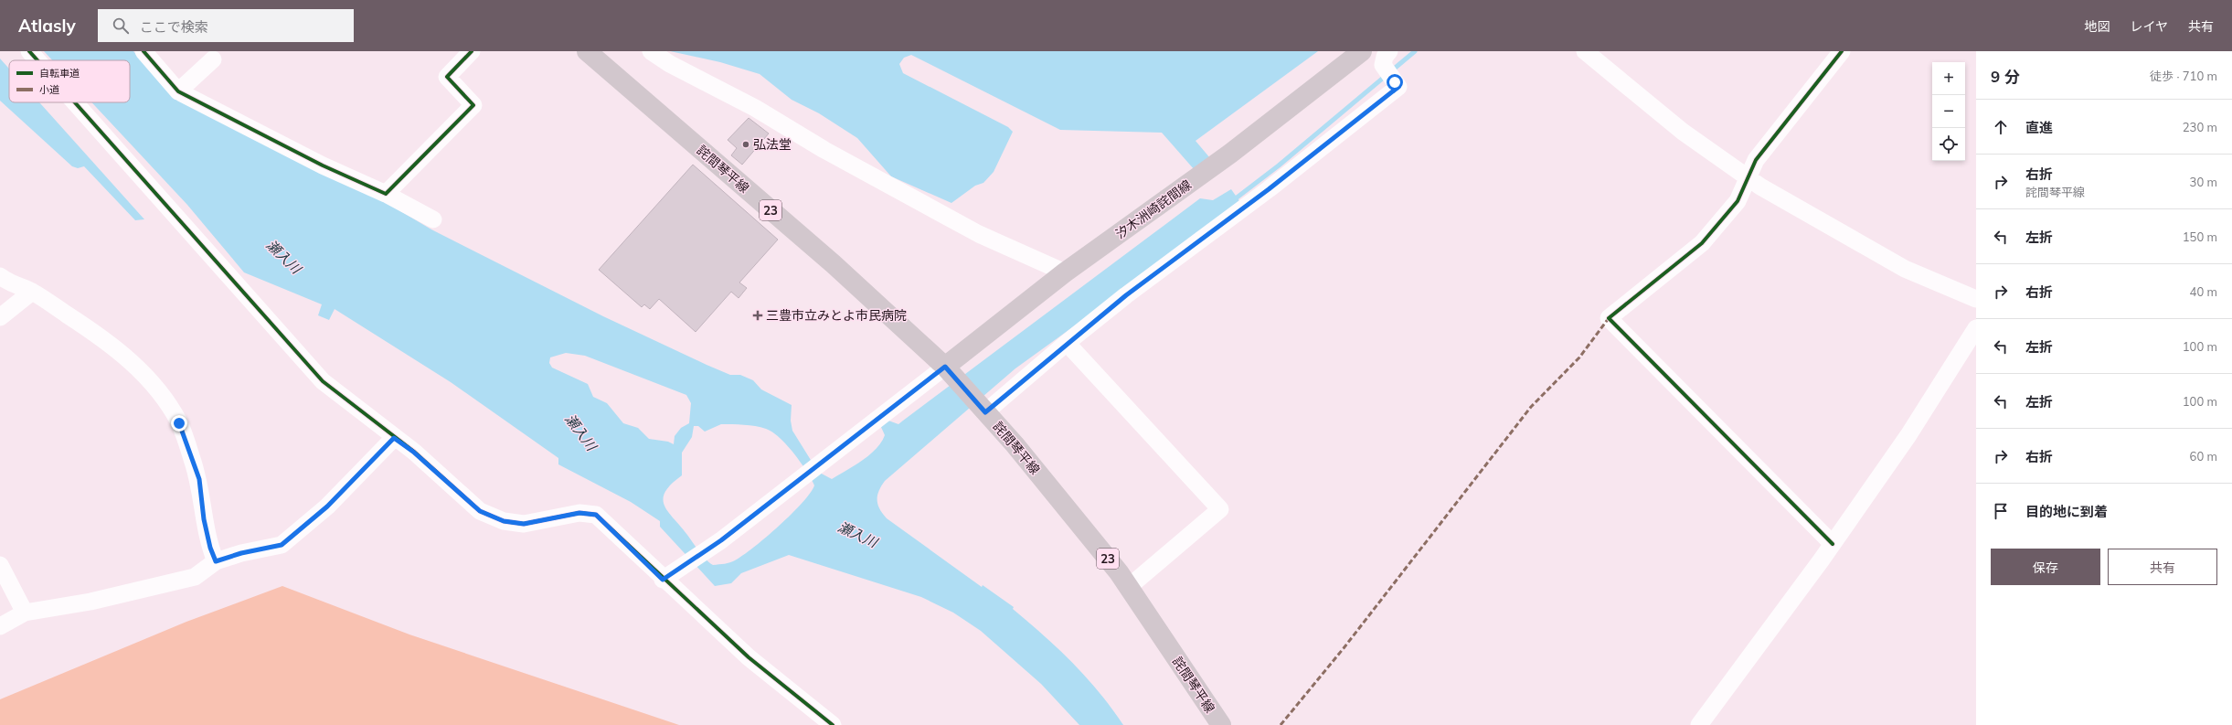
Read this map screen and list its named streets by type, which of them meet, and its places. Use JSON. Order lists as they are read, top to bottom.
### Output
{
  "streets": {
    "main road": ["詫間琴平線", "汐木洲崎詫間線", "23"]
  },
  "crossings": [
    ["詫間琴平線", "汐木洲崎詫間線"]
  ],
  "water": ["瀬入川"],
  "places": {
    "other": ["弘法堂"],
    "health": ["三豊市立みとよ市民病院"]
  },
  "legend": ["自転車道", "小道"],
  "page": {
    "header": "Atlasly",
    "search": "ここで検索",
    "nav": ["地図", "レイヤ", "共有"],
    "heading": ["9 分", "徒歩 · 710 m"],
    "map_buttons": ["+", "−"],
    "list": [
      ["直進", "230 m"],
      ["右折", "詫間琴平線", "30 m"],
      ["左折", "150 m"],
      ["右折", "40 m"],
      ["左折", "100 m"],
      ["左折", "100 m"],
      ["右折", "60 m"],
      "目的地に到着"
    ],
    "buttons": ["保存", "共有"]
  }
}
